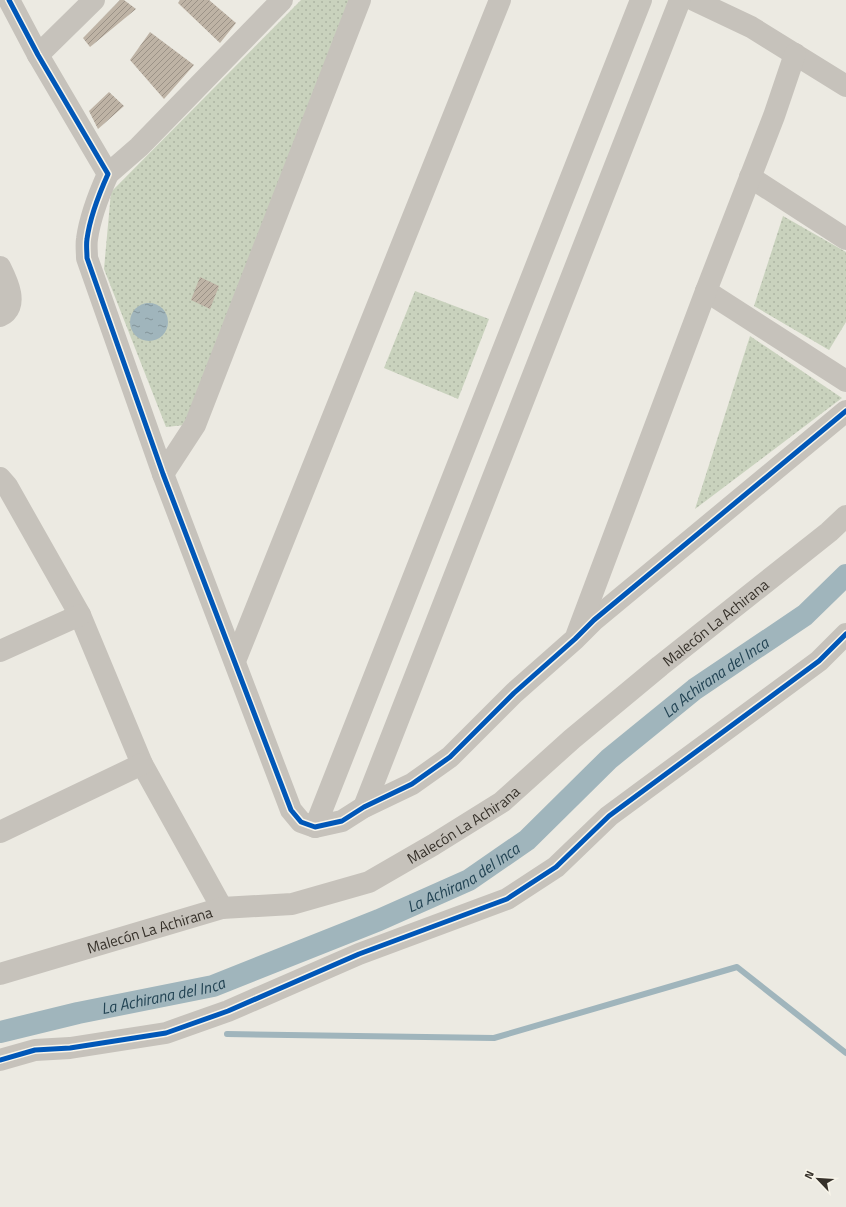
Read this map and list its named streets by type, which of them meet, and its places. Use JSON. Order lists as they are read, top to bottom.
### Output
{
  "streets": {
    "street": ["Malecón La Achirana"]
  },
  "water": ["La Achirana del Inca"],
  "north": "top left"
}
